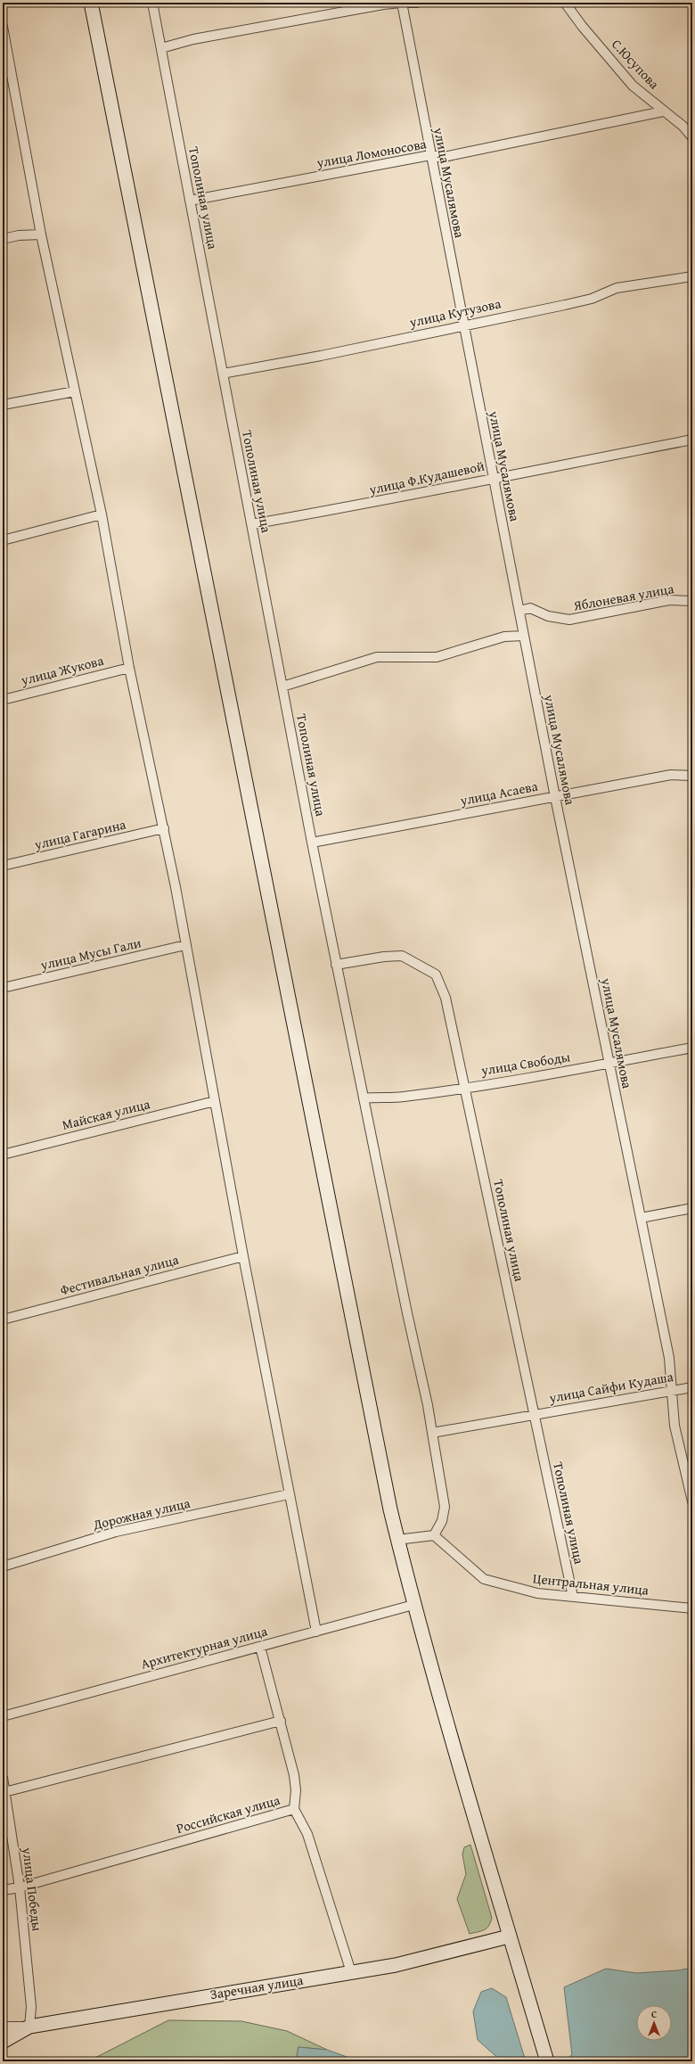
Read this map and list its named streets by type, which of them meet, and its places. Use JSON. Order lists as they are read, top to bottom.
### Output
{
  "streets": {
    "main road": ["Заречная улица"],
    "street": [
      "С.Юсупова",
      "улица Ломоносова",
      "улица Мусалямова",
      "Тополиная улица",
      "улица Кутузова",
      "улица Ф.Кудашевой",
      "Яблоневая улица",
      "улица Жукова",
      "улица Асаева",
      "улица Гагарина",
      "улица Мусы Гали",
      "улица Свободы",
      "Майская улица",
      "Фестивальная улица",
      "улица Сайфи Кудаша",
      "Дорожная улица",
      "Центральная улица",
      "Архитектурная улица",
      "Российская улица",
      "улица Победы"
    ]
  },
  "crossings": [
    ["С.Юсупова", "улица Ломоносова"],
    ["улица Ломоносова", "улица Мусалямова"],
    ["улица Ломоносова", "Тополиная улица"],
    ["улица Мусалямова", "улица Кутузова"],
    ["улица Мусалямова", "улица Ф.Кудашевой"],
    ["улица Мусалямова", "Яблоневая улица"],
    ["улица Мусалямова", "улица Асаева"],
    ["улица Мусалямова", "улица Свободы"],
    ["улица Мусалямова", "улица Сайфи Кудаша"],
    ["Тополиная улица", "улица Кутузова"],
    ["Тополиная улица", "улица Ф.Кудашевой"],
    ["Тополиная улица", "улица Асаева"],
    ["Тополиная улица", "улица Свободы"],
    ["Тополиная улица", "улица Сайфи Кудаша"],
    ["Тополиная улица", "Центральная улица"],
    ["Российская улица", "улица Победы"],
    ["Российская улица", "Заречная улица"],
    ["улица Победы", "Заречная улица"]
  ],
  "north": "top"
}
